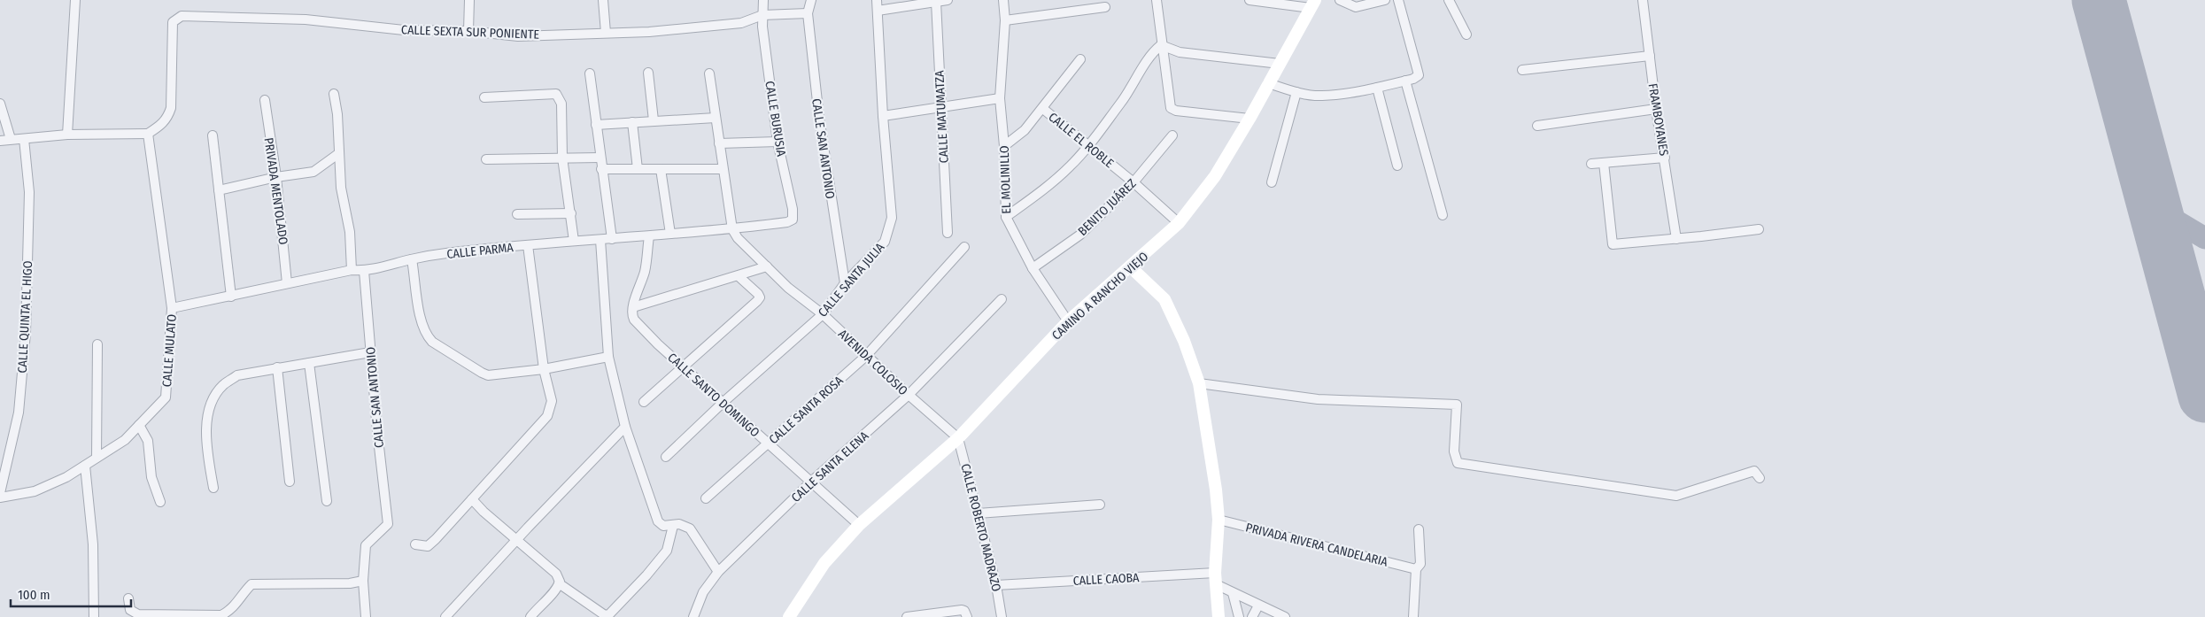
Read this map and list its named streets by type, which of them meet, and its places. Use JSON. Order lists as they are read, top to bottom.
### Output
{
  "streets": {
    "street": [
      "CALLE SEXTA SUR PONIENTE",
      "CALLE MATUMATZA",
      "CALLE BURUSIA",
      "FRAMBOYANES",
      "CALLE EL ROBLE",
      "CALLE SAN ANTONIO",
      "EL MOLINILLO",
      "PRIVADA MENTOLADO",
      "BENITO JUÁREZ",
      "CALLE PARMA",
      "CALLE SANTA JULIA",
      "CAMINO A RANCHO VIEJO",
      "CALLE QUINTA EL HIGO",
      "CALLE MULATO",
      "AVENIDA COLOSIO",
      "CALLE SANTO DOMINGO",
      "CALLE SANTA ROSA",
      "CALLE SANTA ELENA",
      "CALLE ROBERTO MADRAZO",
      "PRIVADA RIVERA CANDELARIA",
      "CALLE CAOBA"
    ]
  },
  "crossings": [
    ["CALLE SEXTA SUR PONIENTE", "CALLE BURUSIA"],
    ["CALLE SEXTA SUR PONIENTE", "CALLE SAN ANTONIO"],
    ["CALLE SEXTA SUR PONIENTE", "CALLE MULATO"],
    ["CALLE BURUSIA", "CALLE PARMA"],
    ["CALLE EL ROBLE", "BENITO JUÁREZ"],
    ["CALLE EL ROBLE", "CAMINO A RANCHO VIEJO"],
    ["CALLE SAN ANTONIO", "CALLE PARMA"],
    ["CALLE SAN ANTONIO", "CALLE SANTA JULIA"],
    ["EL MOLINILLO", "BENITO JUÁREZ"],
    ["EL MOLINILLO", "CAMINO A RANCHO VIEJO"],
    ["PRIVADA MENTOLADO", "CALLE PARMA"],
    ["CALLE PARMA", "CALLE MULATO"],
    ["CALLE PARMA", "AVENIDA COLOSIO"],
    ["CALLE SANTA JULIA", "AVENIDA COLOSIO"],
    ["CALLE SANTA JULIA", "CALLE SANTO DOMINGO"],
    ["CAMINO A RANCHO VIEJO", "AVENIDA COLOSIO"],
    ["CAMINO A RANCHO VIEJO", "CALLE SANTO DOMINGO"],
    ["CAMINO A RANCHO VIEJO", "CALLE ROBERTO MADRAZO"],
    ["AVENIDA COLOSIO", "CALLE SANTA ROSA"],
    ["AVENIDA COLOSIO", "CALLE SANTA ELENA"],
    ["AVENIDA COLOSIO", "CALLE ROBERTO MADRAZO"],
    ["CALLE SANTO DOMINGO", "CALLE SANTA ROSA"],
    ["CALLE SANTO DOMINGO", "CALLE SANTA ELENA"],
    ["CALLE ROBERTO MADRAZO", "CALLE CAOBA"]
  ],
  "scale_bar": "100 m"
}
